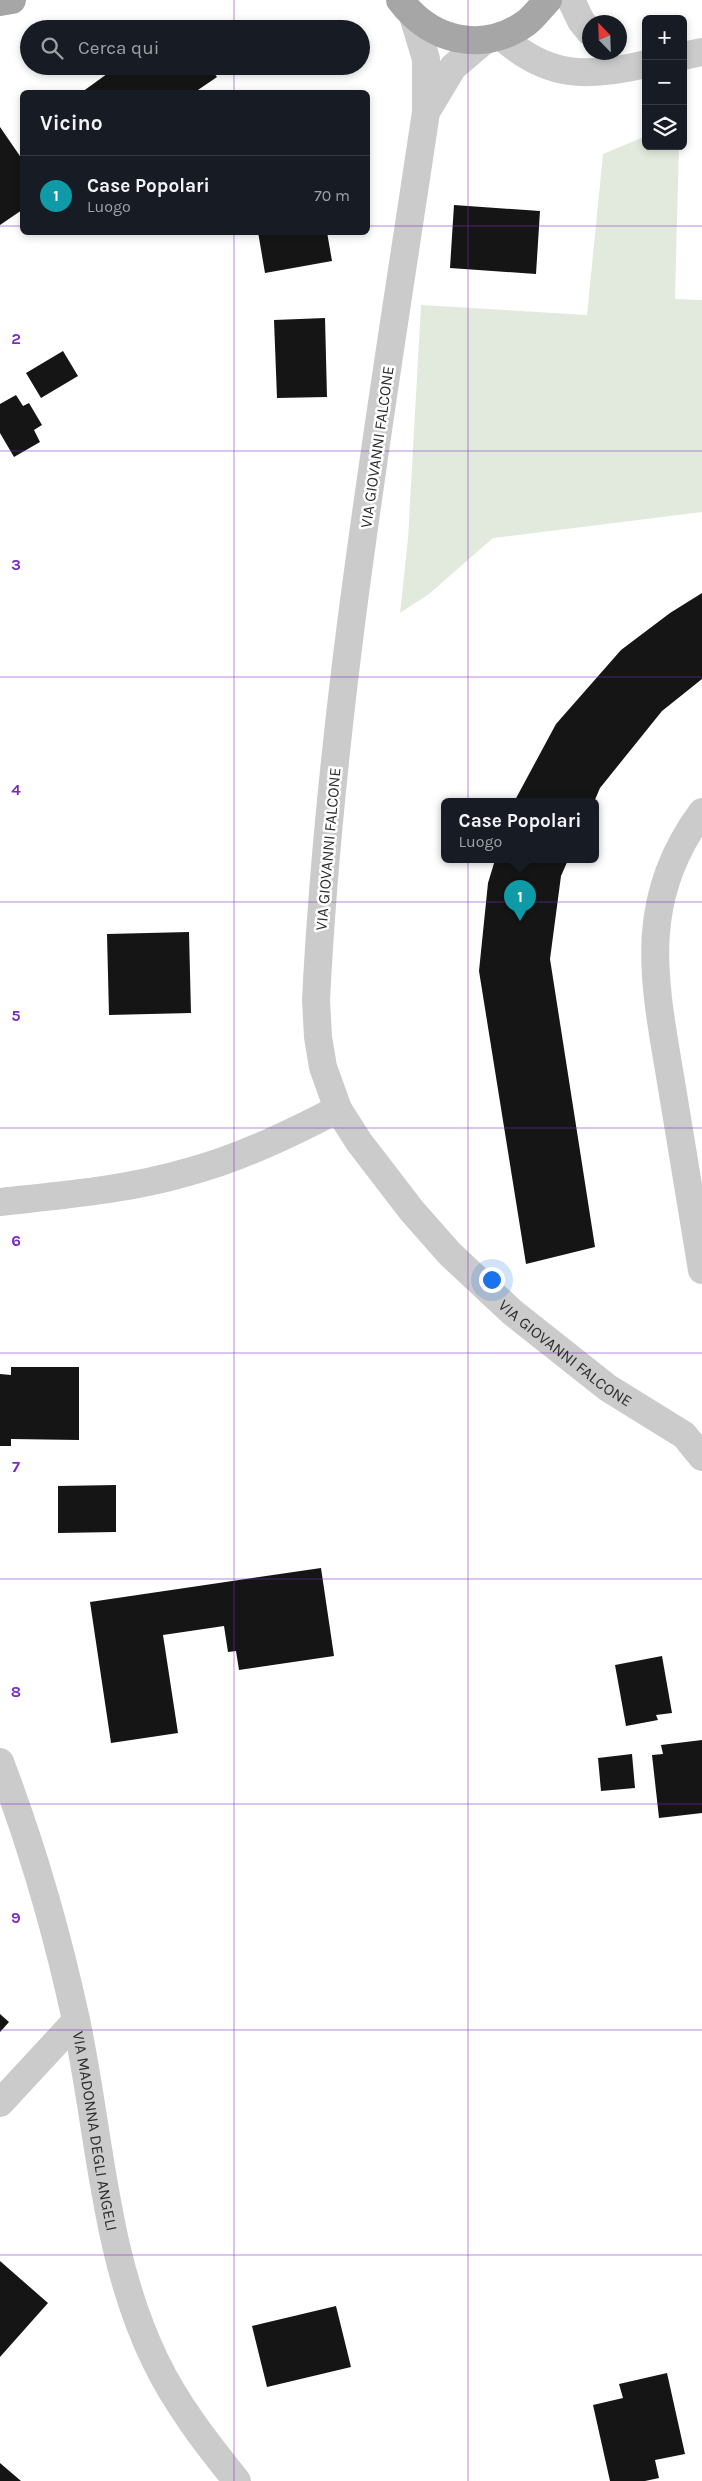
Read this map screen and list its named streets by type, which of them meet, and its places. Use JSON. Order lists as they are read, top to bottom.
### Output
{
  "streets": {
    "street": ["VIA GIOVANNI FALCONE", "VIA MADONNA DEGLI ANGELI"]
  },
  "north": "top left",
  "page": {
    "map_buttons": ["+", "−"],
    "search": "Cerca qui",
    "heading": "Vicino",
    "list": [
      {
        "mark": "1",
        "name": "Case Popolari",
        "note": "Luogo",
        "value": "70 m"
      }
    ],
    "popup": ["Case Popolari", "Luogo"],
    "pins": "1"
  },
  "grid": {
    "rows": [
      "2",
      "3",
      "4",
      "5",
      "6",
      "7",
      "8",
      "9"
    ]
  }
}
